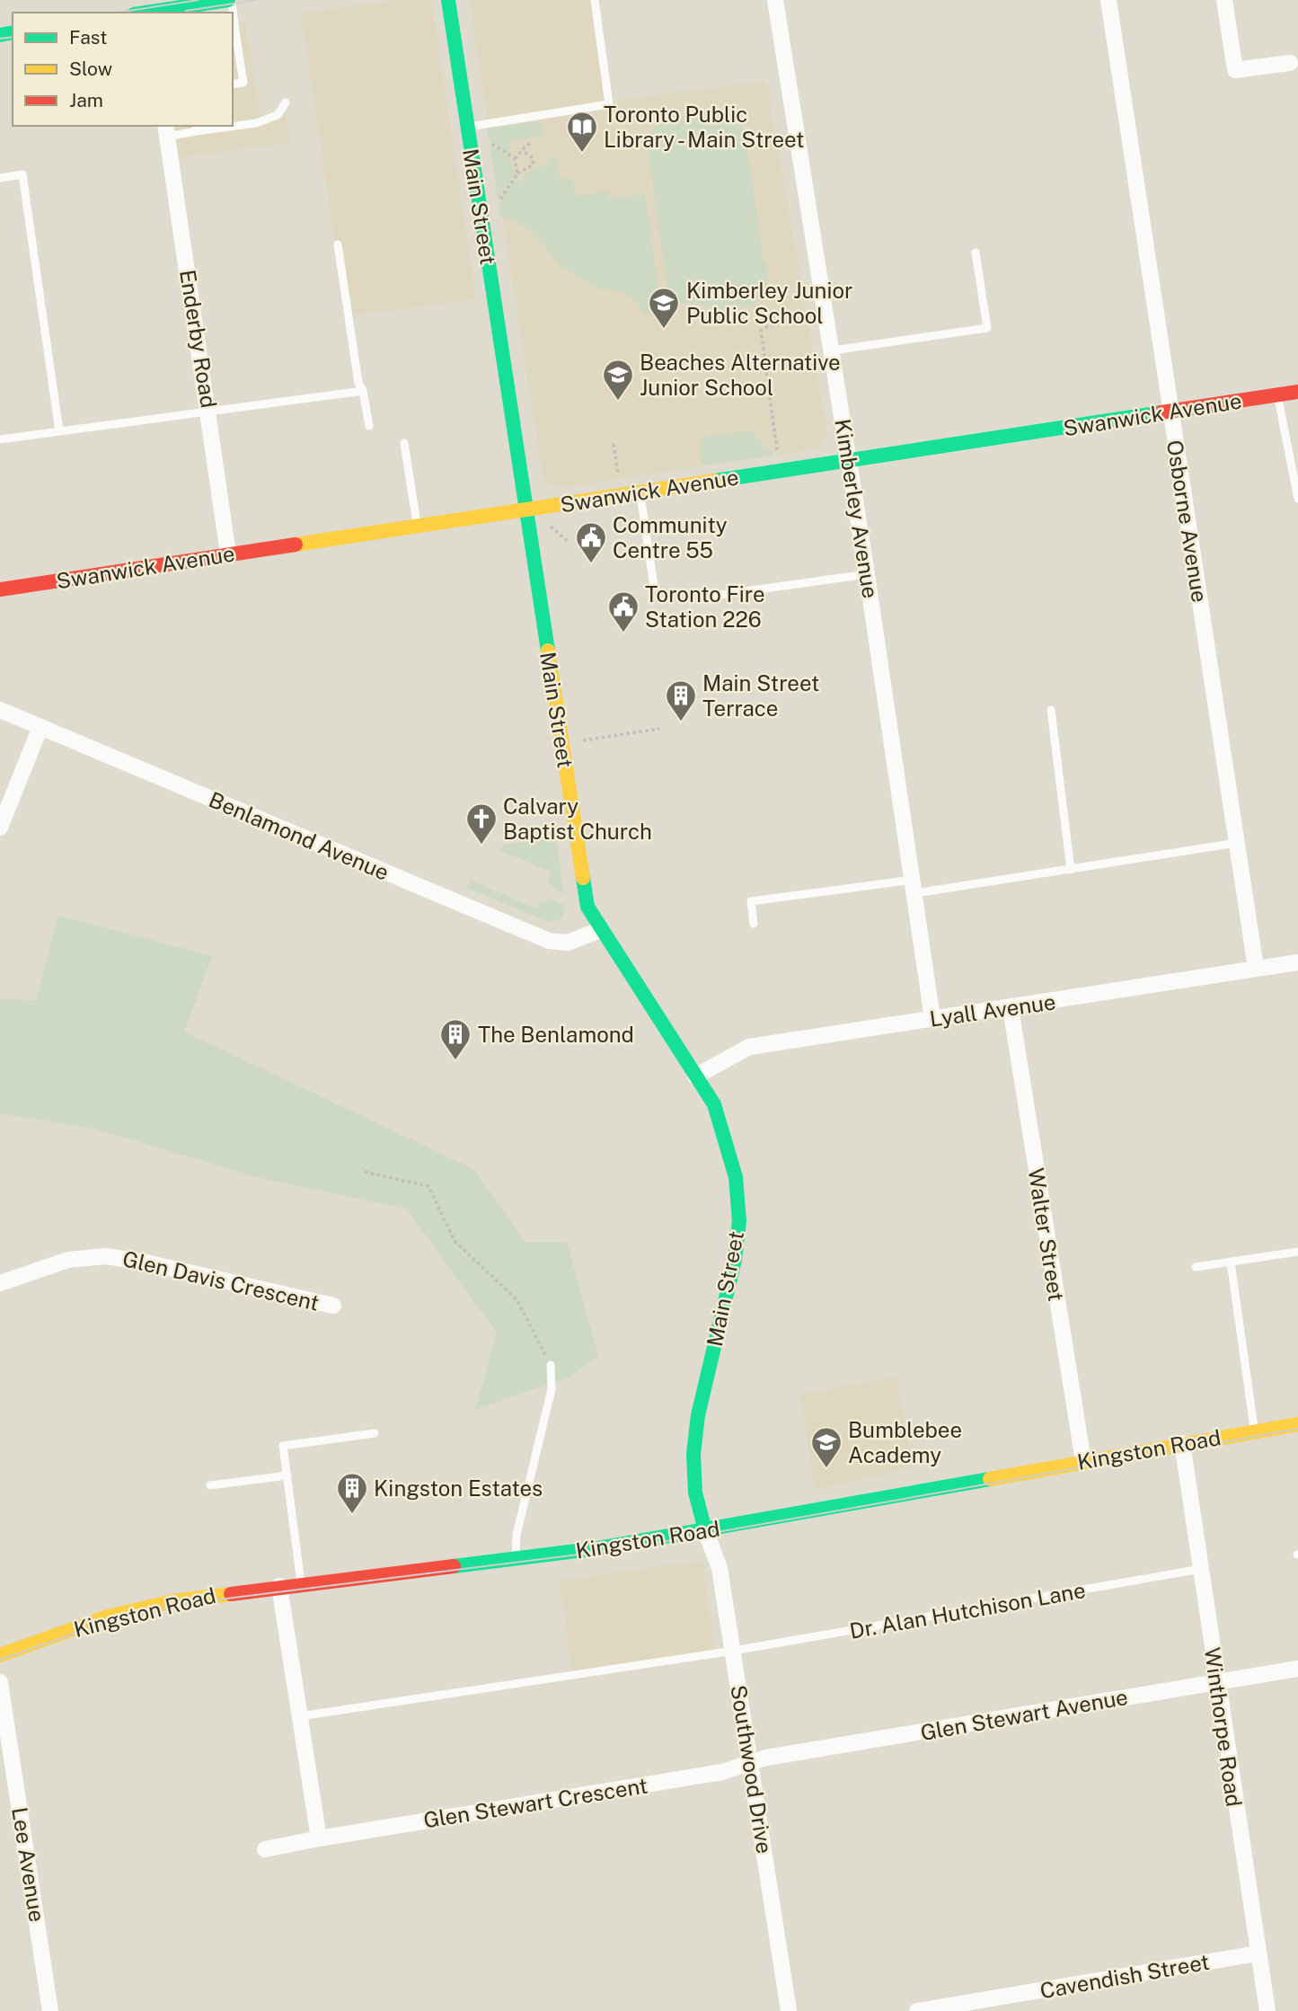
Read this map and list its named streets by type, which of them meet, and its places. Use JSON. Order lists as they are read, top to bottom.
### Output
{
  "streets": {
    "street": [
      "Main Street",
      "Enderby Road",
      "Swanwick Avenue",
      "Kimberley Avenue",
      "Osborne Avenue",
      "Benlamond Avenue",
      "Lyall Avenue",
      "Walter Street",
      "Glen Davis Crescent",
      "Kingston Road",
      "Glen Stewart Avenue",
      "Winthorpe Road",
      "Southwood Drive",
      "Glen Stewart Crescent",
      "Lee Avenue",
      "Cavendish Street"
    ],
    "lane": ["Dr. Alan Hutchison Lane"]
  },
  "crossings": [
    ["Main Street", "Swanwick Avenue"],
    ["Main Street", "Benlamond Avenue"],
    ["Main Street", "Lyall Avenue"],
    ["Main Street", "Kingston Road"],
    ["Main Street", "Southwood Drive"],
    ["Enderby Road", "Swanwick Avenue"],
    ["Swanwick Avenue", "Kimberley Avenue"],
    ["Swanwick Avenue", "Osborne Avenue"],
    ["Kimberley Avenue", "Lyall Avenue"],
    ["Osborne Avenue", "Lyall Avenue"],
    ["Lyall Avenue", "Walter Street"],
    ["Walter Street", "Kingston Road"],
    ["Kingston Road", "Winthorpe Road"],
    ["Kingston Road", "Southwood Drive"],
    ["Dr. Alan Hutchison Lane", "Winthorpe Road"],
    ["Dr. Alan Hutchison Lane", "Southwood Drive"],
    ["Glen Stewart Avenue", "Winthorpe Road"],
    ["Glen Stewart Avenue", "Southwood Drive"],
    ["Glen Stewart Avenue", "Glen Stewart Crescent"],
    ["Winthorpe Road", "Cavendish Street"],
    ["Southwood Drive", "Glen Stewart Crescent"]
  ],
  "places": {
    "library": ["Toronto Public Library - Main Street"],
    "school or university": ["Kimberley Junior Public School", "Beaches Alternative Junior School", "Bumblebee Academy"],
    "public building": ["Community Centre 55", "Toronto Fire Station 226"],
    "building": ["Main Street Terrace", "The Benlamond", "Kingston Estates"],
    "church": ["Calvary Baptist Church"]
  },
  "legend": ["Fast", "Slow", "Jam"]
}
